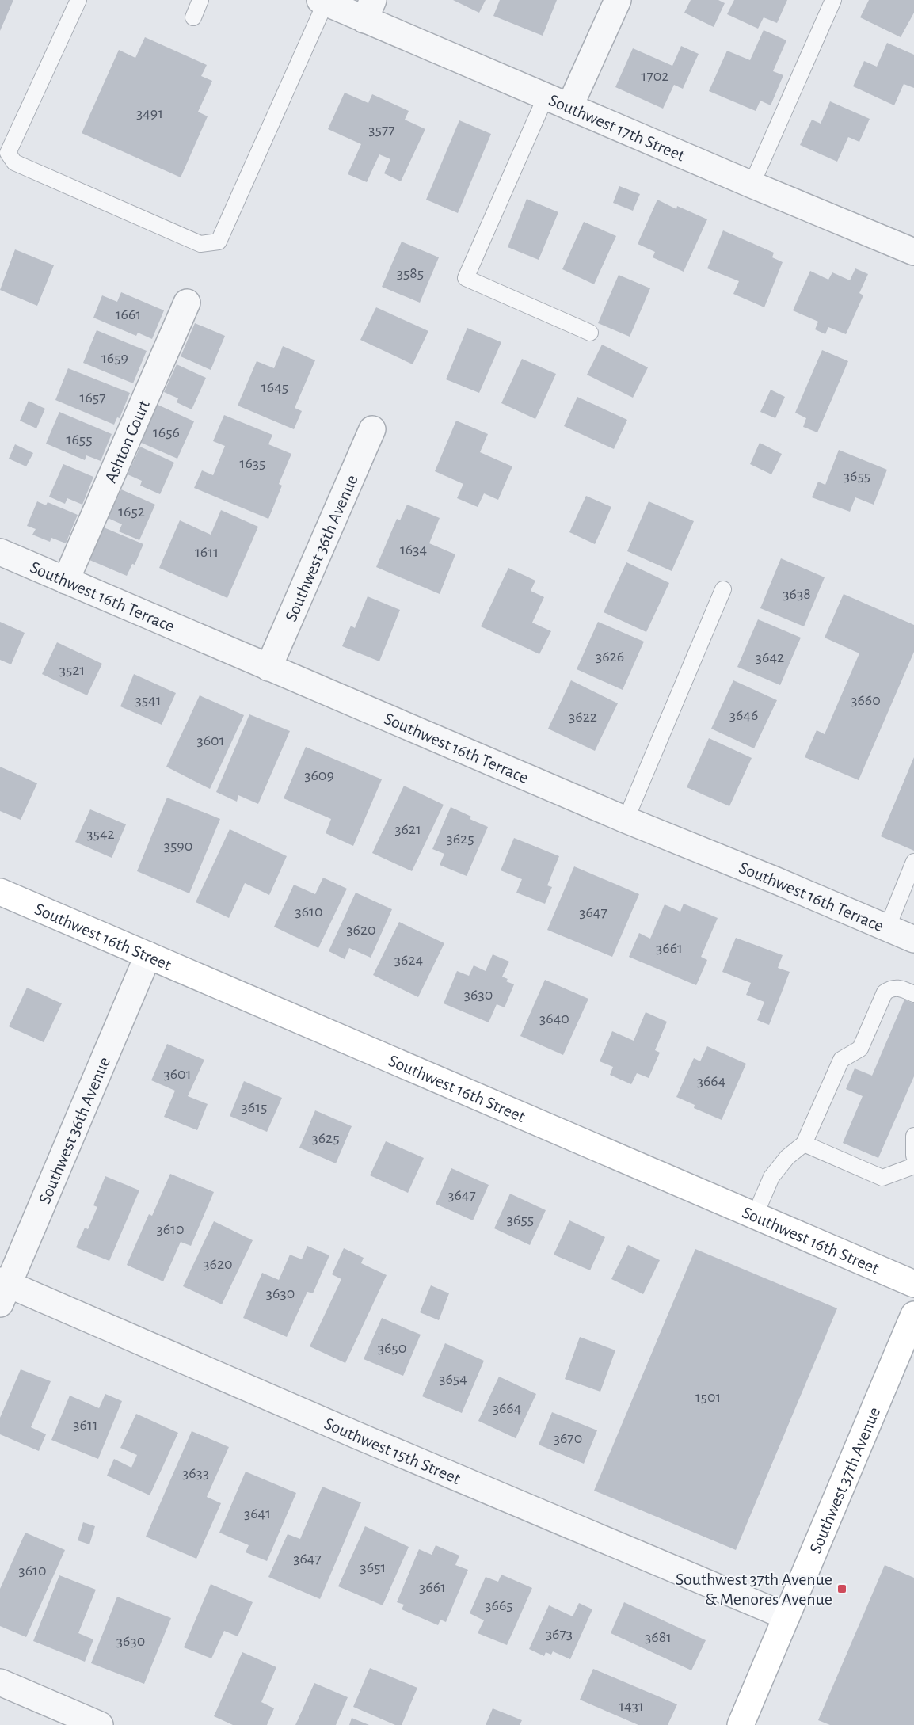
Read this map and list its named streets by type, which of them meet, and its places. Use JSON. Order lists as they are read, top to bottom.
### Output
{
  "streets": {
    "street": [
      "Southwest 17th Street",
      "Ashton Court",
      "Southwest 36th Avenue",
      "Southwest 16th Terrace",
      "Southwest 16th Street",
      "Southwest 15th Street",
      "Southwest 37th Avenue"
    ]
  },
  "crossings": [
    ["Ashton Court", "Southwest 16th Terrace"],
    ["Southwest 36th Avenue", "Southwest 16th Terrace"],
    ["Southwest 36th Avenue", "Southwest 16th Street"],
    ["Southwest 36th Avenue", "Southwest 15th Street"],
    ["Southwest 15th Street", "Southwest 37th Avenue"]
  ],
  "places": {
    "transit": ["Southwest 37th Avenue & Menores Avenue"]
  },
  "house_numbers": [
    "1702",
    "3491",
    "3577",
    "3585",
    "1661",
    "1659",
    "1645",
    "1657",
    "1656",
    "1655",
    "1635",
    "3655",
    "1652",
    "1634",
    "1611",
    "3638",
    "3626",
    "3642",
    "3521",
    "3541",
    "3660",
    "3646",
    "3622",
    "3601",
    "3609",
    "3621",
    "3542",
    "3625",
    "3590",
    "3610",
    "3647",
    "3620",
    "3661",
    "3624",
    "3630",
    "3640",
    "3601",
    "3664",
    "3615",
    "3625",
    "3647",
    "3655",
    "3610",
    "3620",
    "3630",
    "3650",
    "3654",
    "1501",
    "3664",
    "3611",
    "3670",
    "3633",
    "3641",
    "3647",
    "3651",
    "3610",
    "3661",
    "3665",
    "3673",
    "3681",
    "3630",
    "1431"
  ]
}
